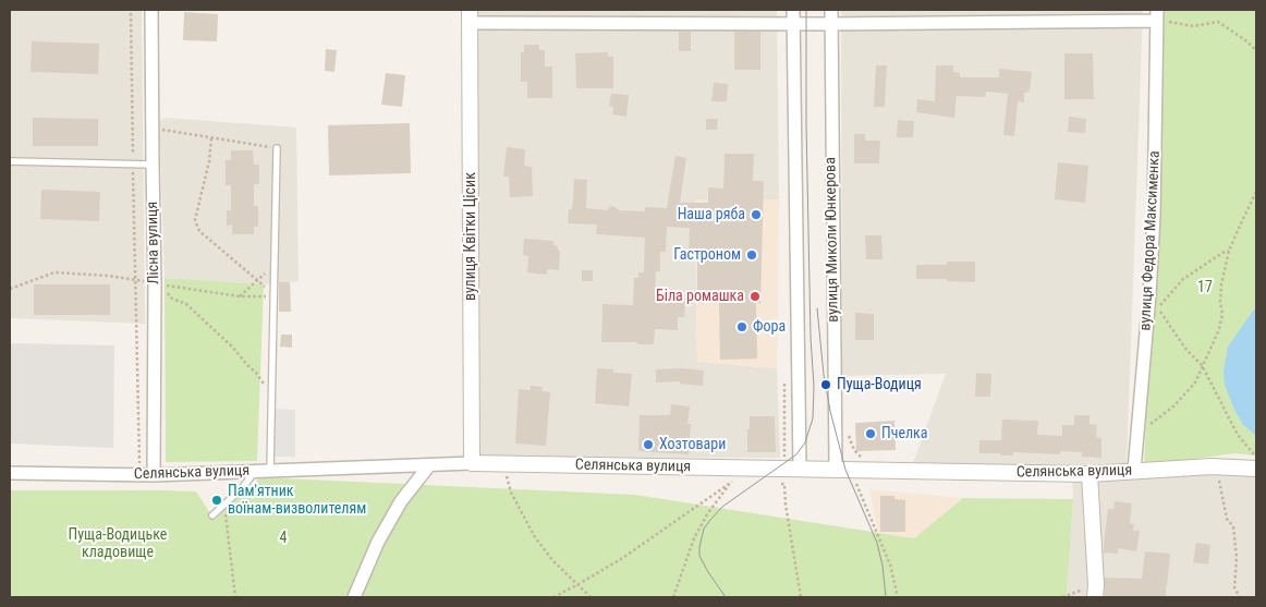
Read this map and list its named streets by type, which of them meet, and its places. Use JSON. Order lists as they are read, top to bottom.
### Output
{
  "streets": {
    "street": [
      "вулиця Квітки Цісик",
      "вулиця Миколи Юнкерова",
      "вулиця Федора Максименка",
      "Лісна вулиця",
      "Селянська вулиця"
    ]
  },
  "crossings": [
    ["вулиця Квітки Цісик", "Селянська вулиця"],
    ["вулиця Миколи Юнкерова", "Селянська вулиця"],
    ["вулиця Федора Максименка", "Селянська вулиця"],
    ["Лісна вулиця", "Селянська вулиця"]
  ],
  "parks": ["17", "Пуща-Водицьке кладовище", "4"],
  "places": [
    "Наша ряба",
    "Гастроном",
    "Біла ромашка",
    "Фора",
    "Пуща-Водиця",
    "Пчелка",
    "Хозтовари",
    "Пам'ятник воїнам-визволителям"
  ]
}
